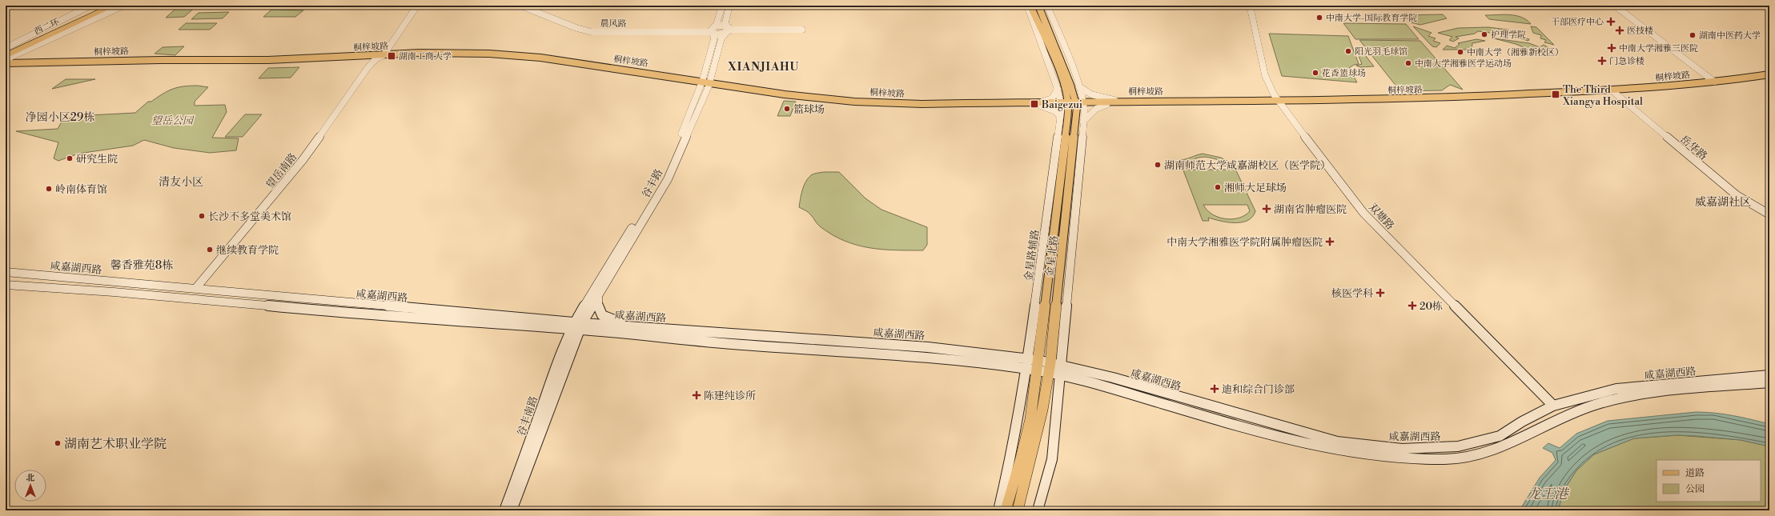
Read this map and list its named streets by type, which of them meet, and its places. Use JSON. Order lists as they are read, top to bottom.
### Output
{
  "streets": {
    "highway": ["西二环"],
    "main road": ["桐梓坡路", "金星北路"],
    "street": [
      "晨风路",
      "岳华路",
      "望岳南路",
      "谷丰路",
      "双塘路",
      "金星路辅路",
      "咸嘉湖西路",
      "谷丰南路"
    ]
  },
  "crossings": [
    ["晨风路", "谷丰路"],
    ["桐梓坡路", "岳华路"],
    ["桐梓坡路", "望岳南路"],
    ["桐梓坡路", "谷丰路"],
    ["桐梓坡路", "双塘路"],
    ["桐梓坡路", "金星路辅路"],
    ["桐梓坡路", "金星北路"],
    ["望岳南路", "咸嘉湖西路"],
    ["谷丰路", "咸嘉湖西路"],
    ["谷丰路", "谷丰南路"],
    ["双塘路", "咸嘉湖西路"],
    ["金星路辅路", "金星北路"],
    ["金星路辅路", "咸嘉湖西路"],
    ["金星北路", "咸嘉湖西路"],
    ["咸嘉湖西路", "谷丰南路"]
  ],
  "districts": [
    "XIANJIAHU",
    "净园小区29栋",
    "清友小区",
    "威嘉湖社区",
    "馨香雅苑8栋"
  ],
  "water": ["龙王港"],
  "parks": ["望岳公园"],
  "places": {
    "other": [
      "中南大学-国际教育学院",
      "护理学院",
      "湖南中医药大学",
      "阳光羽毛球馆",
      "中南大学（湘雅新校区）",
      "中南大学湘雅医学运动场",
      "花香篮球场",
      "篮球场",
      "研究生院",
      "湖南师范大学咸嘉湖校区（医学院）",
      "湘师大足球场",
      "岭南体育馆",
      "长沙不多堂美术馆",
      "继续教育学院",
      "湖南艺术职业学院"
    ],
    "health": [
      "干部医疗中心",
      "医技楼",
      "中南大学湘雅三医院",
      "门急诊楼",
      "湖南省肿瘤医院",
      "中南大学湘雅医学院附属肿瘤医院",
      "核医学科",
      "20栋",
      "迪和综合门诊部",
      "陈建纯诊所"
    ],
    "transit": ["湖南工商大学", "The Third Xiangya Hospital", "Baigezui"]
  },
  "legend": ["道路", "公园"],
  "north": "top"
}
